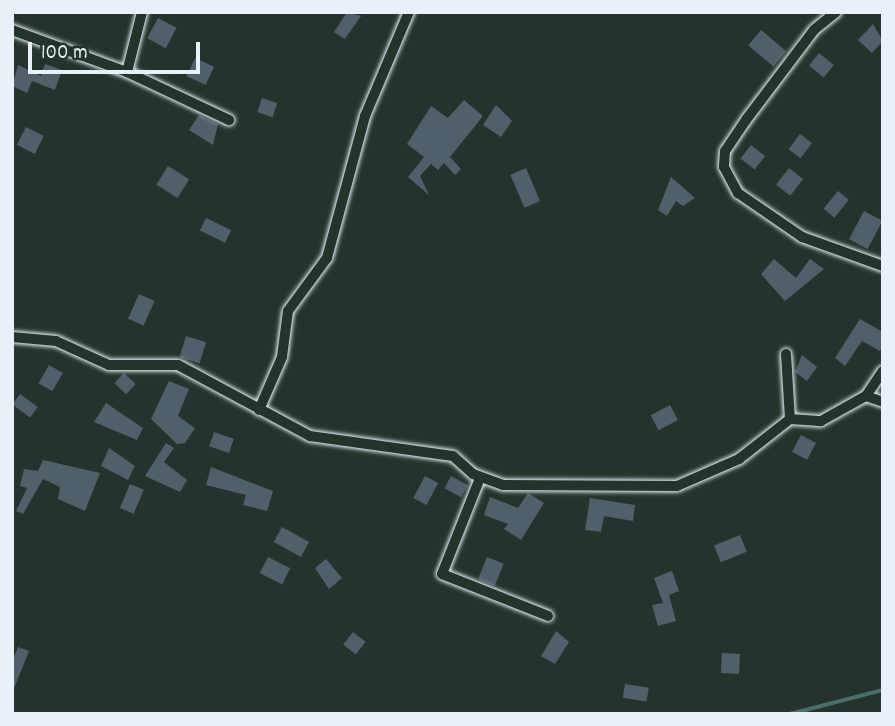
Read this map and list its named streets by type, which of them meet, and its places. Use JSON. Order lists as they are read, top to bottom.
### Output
{
  "scale_bar": "100 m"
}
